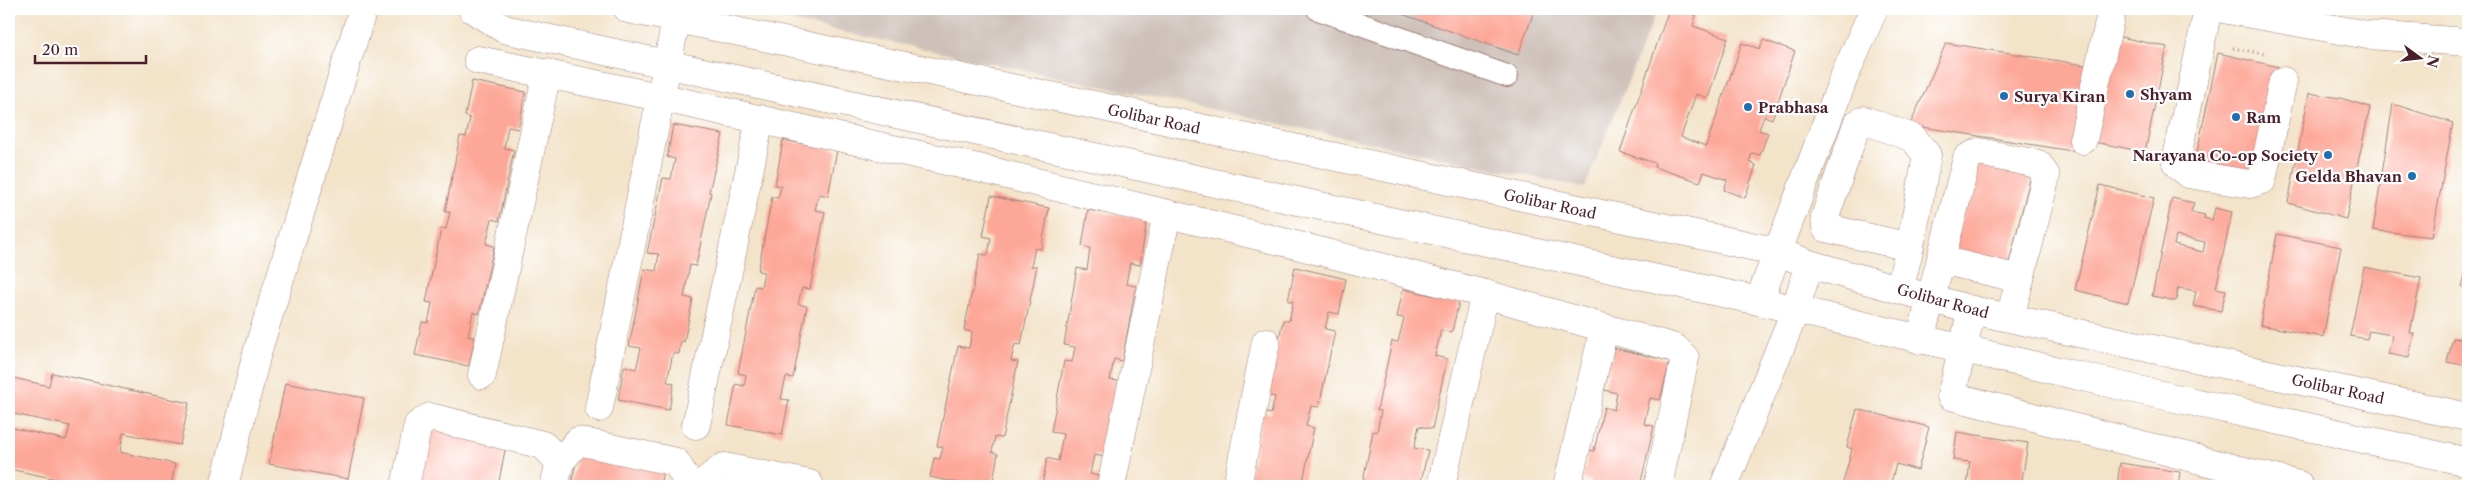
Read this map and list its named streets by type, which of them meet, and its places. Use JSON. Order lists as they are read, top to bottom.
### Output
{
  "streets": {
    "street": ["Golibar Road"]
  },
  "places": [
    "Shyam",
    "Surya Kiran",
    "Prabhasa",
    "Ram",
    "Narayana Co-op Society",
    "Gelda Bhavan"
  ],
  "scale_bar": "20 m",
  "north": "right"
}
